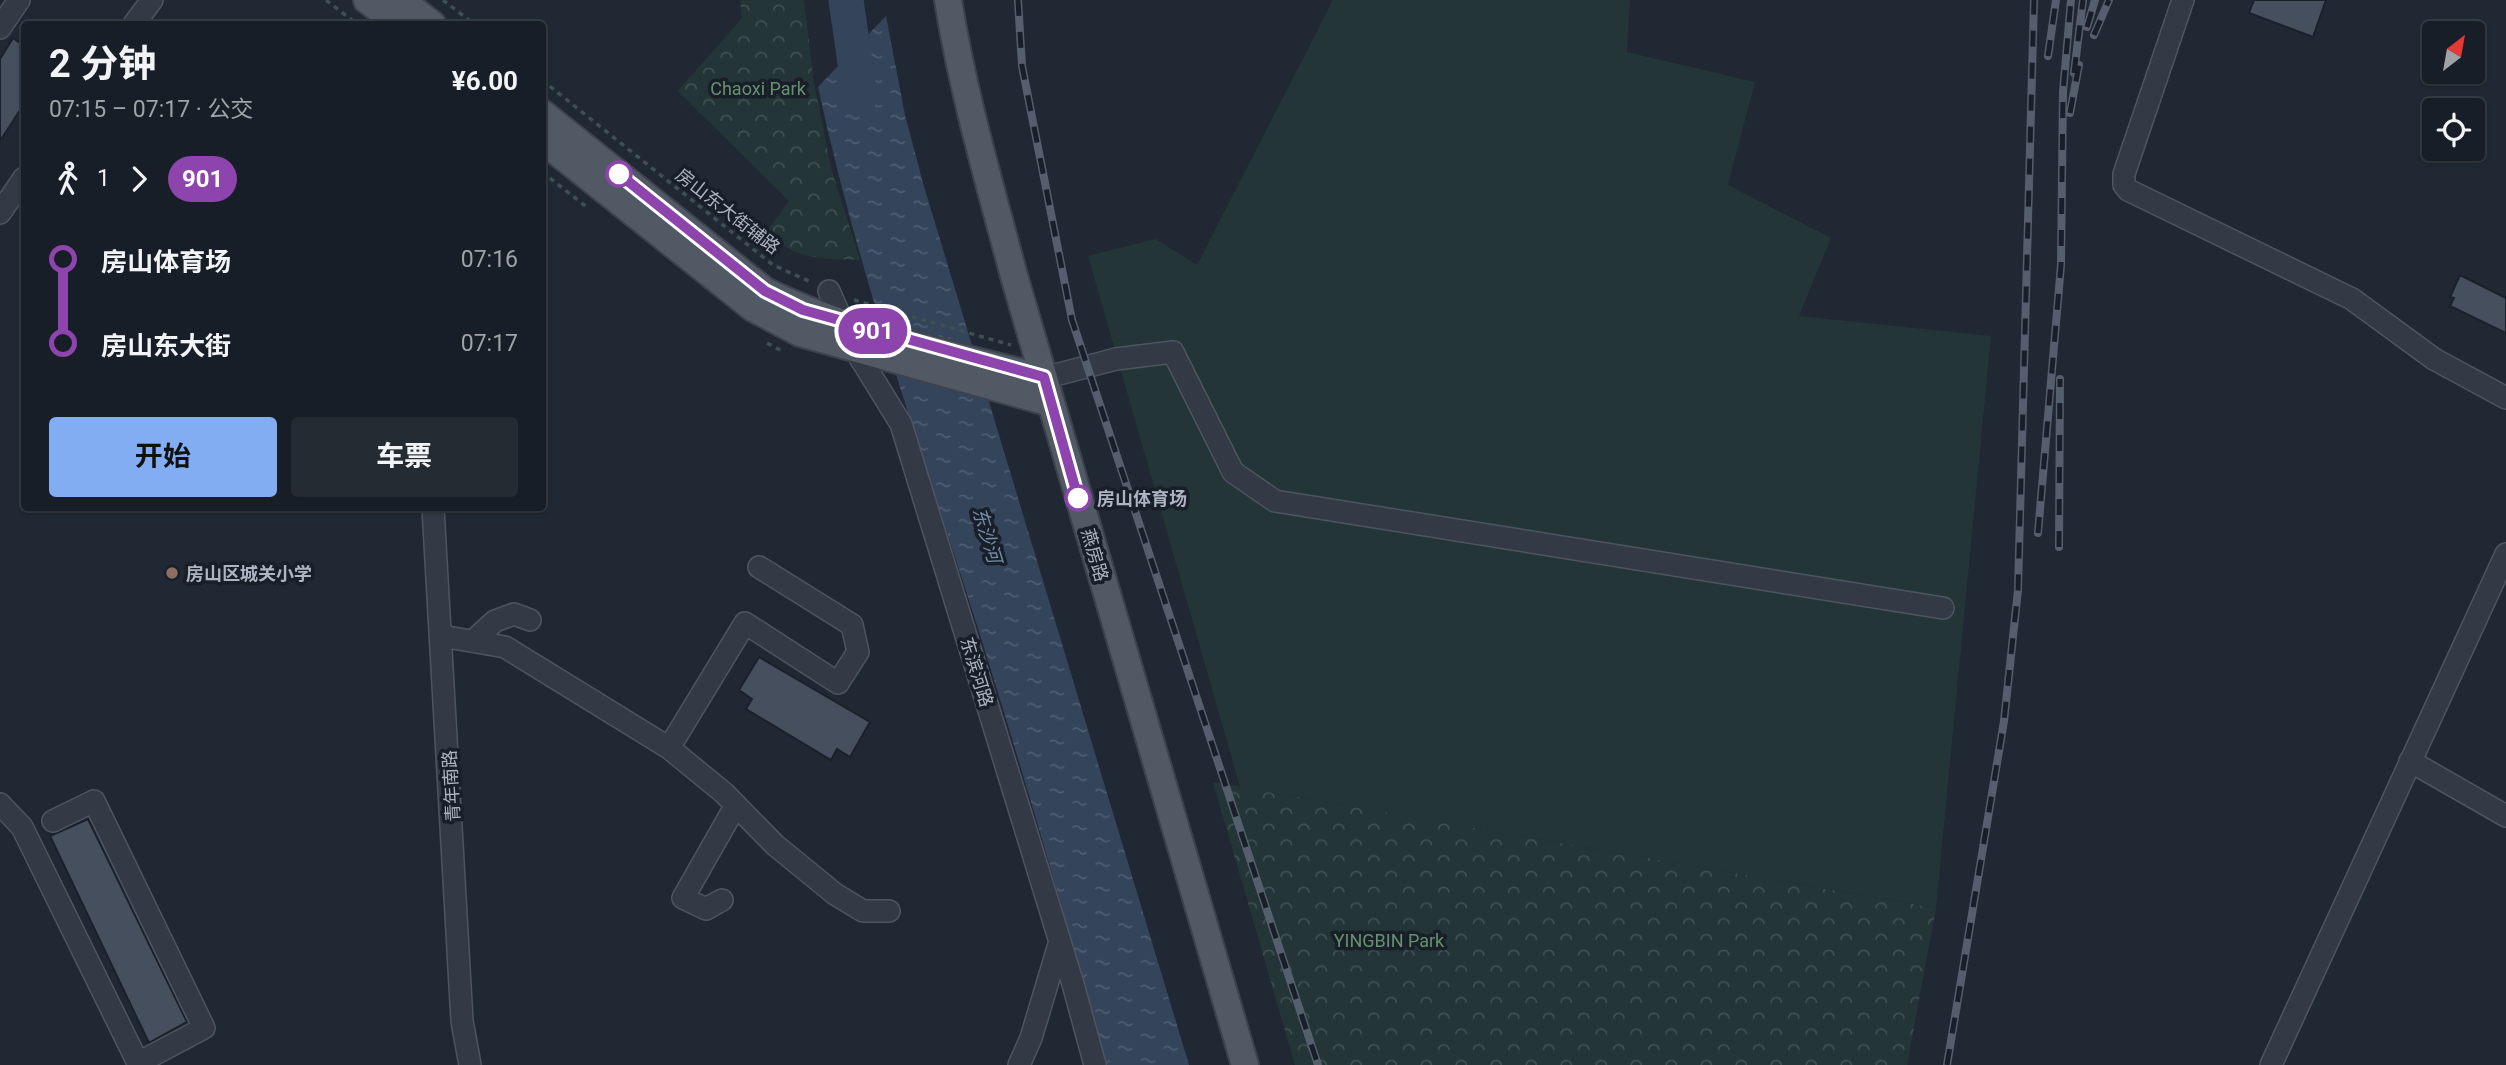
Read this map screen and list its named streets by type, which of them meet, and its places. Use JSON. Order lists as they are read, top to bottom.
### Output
{
  "streets": {
    "main road": ["燕房路"],
    "street": ["东滨河路", "青年南路"],
    "path": ["房山东大街辅路"]
  },
  "crossings": [
    ["房山东大街辅路", "东滨河路"]
  ],
  "water": ["东沙河"],
  "parks": ["Chaoxi Park", "YINGBIN Park"],
  "places": ["房山体育场", "房山区城关小学"],
  "lines": ["bus line 901"],
  "north": "top right",
  "page": {
    "on_map": "901",
    "heading": ["2 分钟", "07:15 – 07:17 · 公交", "¥6.00"],
    "legs": ["1", "901"],
    "list": [
      {
        "name": "房山体育场",
        "value": "07:16"
      },
      {
        "name": "房山东大街",
        "value": "07:17"
      }
    ],
    "buttons": ["开始", "车票"]
  }
}
